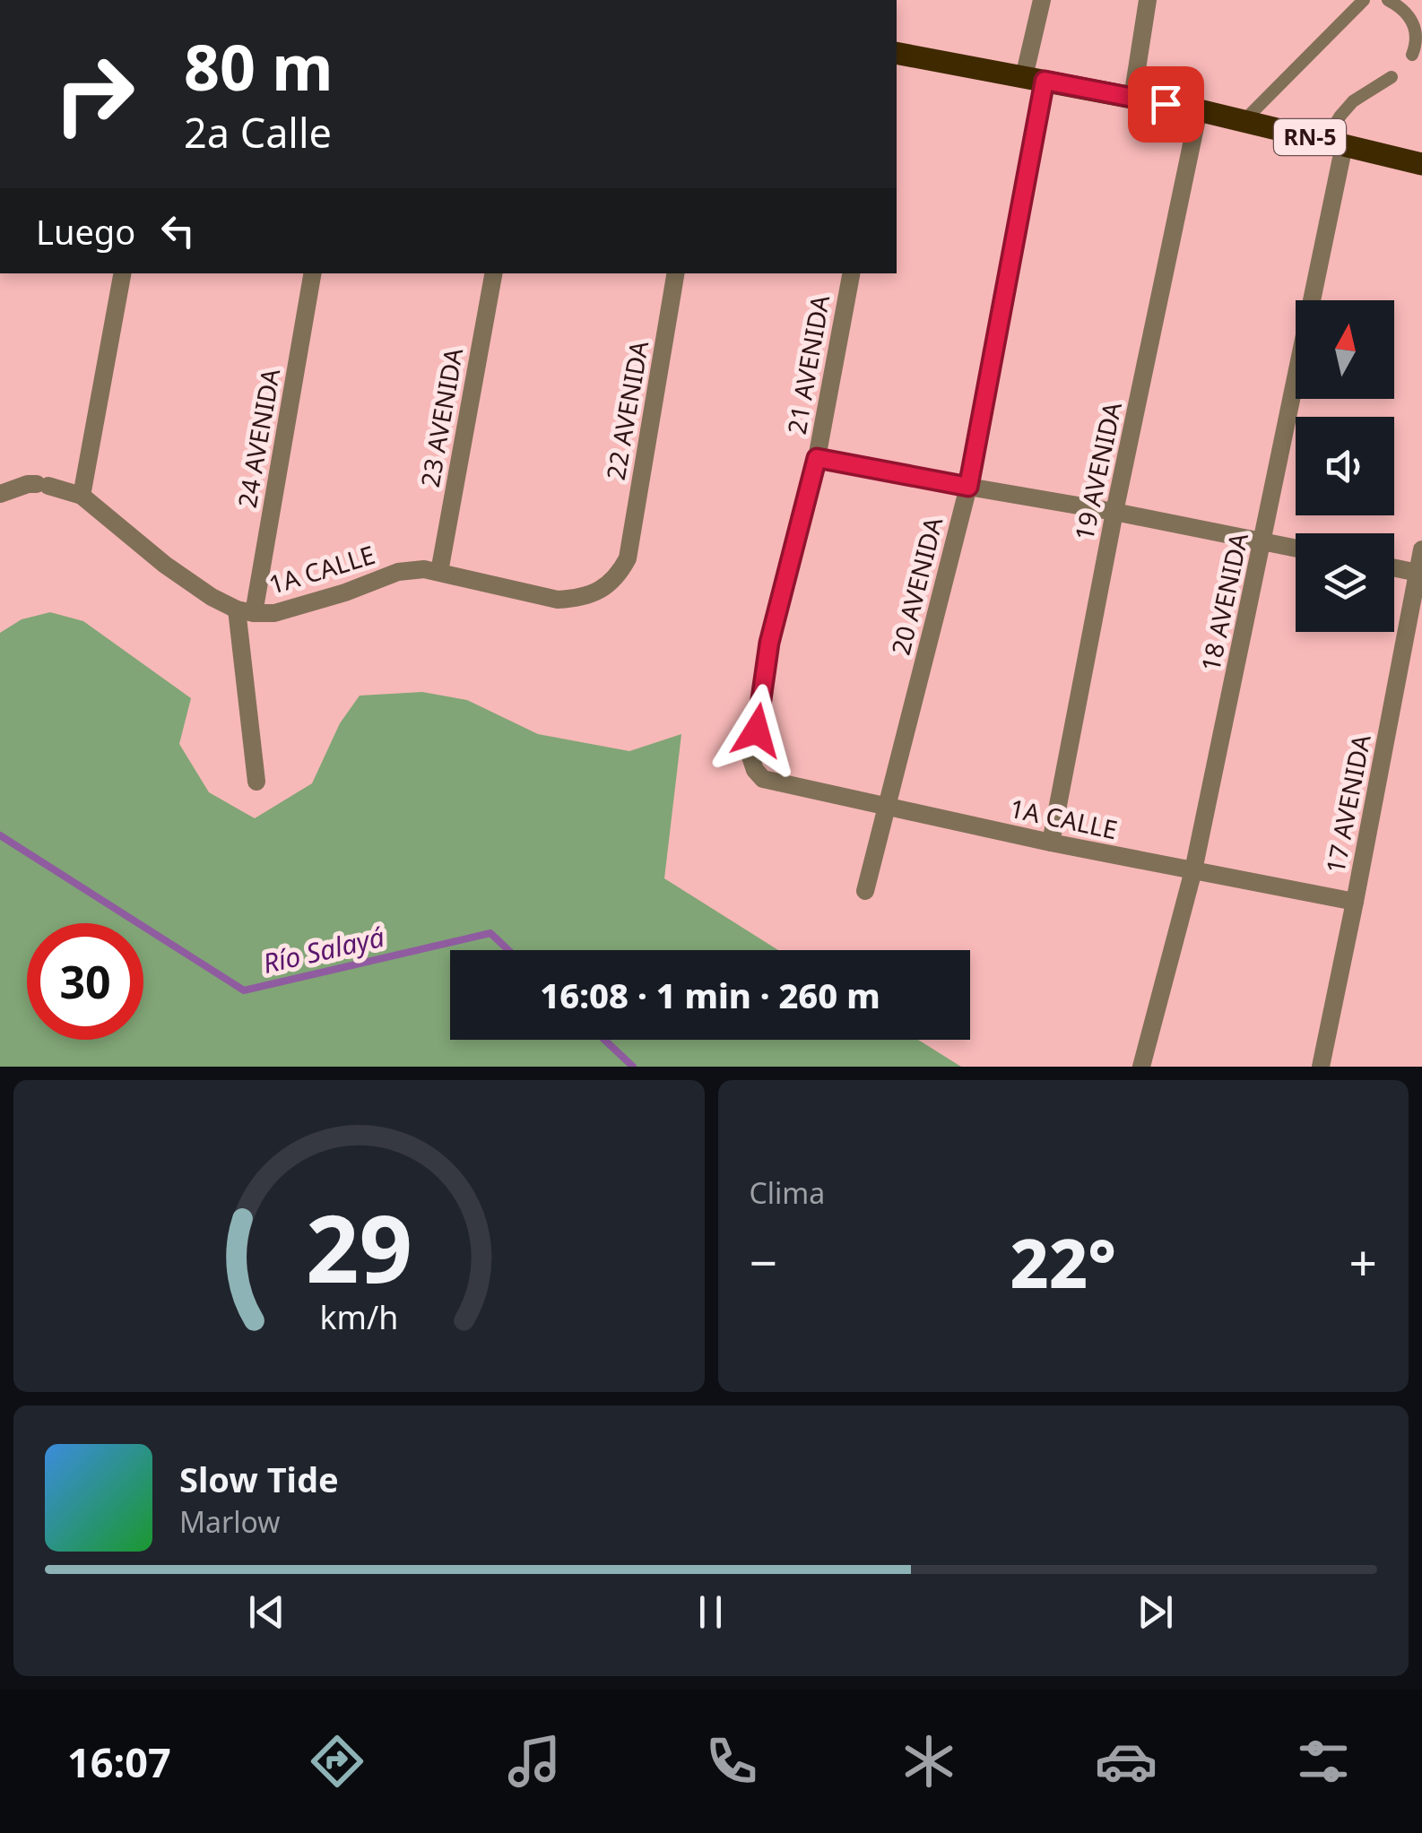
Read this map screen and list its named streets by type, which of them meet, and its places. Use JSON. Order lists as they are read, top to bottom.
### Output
{
  "streets": {
    "main road": ["RN-5"],
    "street": [
      "21 AVENIDA",
      "22 AVENIDA",
      "23 AVENIDA",
      "24 AVENIDA",
      "19 AVENIDA",
      "1A CALLE",
      "20 AVENIDA",
      "18 AVENIDA",
      "17 AVENIDA"
    ]
  },
  "crossings": [
    ["RN-5", "19 AVENIDA"],
    ["RN-5", "20 AVENIDA"],
    ["RN-5", "18 AVENIDA"],
    ["21 AVENIDA", "1A CALLE"],
    ["22 AVENIDA", "1A CALLE"],
    ["23 AVENIDA", "1A CALLE"],
    ["24 AVENIDA", "1A CALLE"],
    ["19 AVENIDA", "1A CALLE"],
    ["1A CALLE", "20 AVENIDA"],
    ["1A CALLE", "18 AVENIDA"],
    ["1A CALLE", "17 AVENIDA"]
  ],
  "water": ["Río Salayá"],
  "north": "top",
  "page": {
    "turn": ["80 m", "2a Calle"],
    "then": "Luego",
    "limit": "30",
    "trip": "16:08 · 1 min · 260 m",
    "tile": "Clima",
    "heat": ["−", "22°", "+"],
    "song": ["Slow Tide", "Marlow"],
    "tabs": "16:07",
    "gauge": ["29", "km/h"]
  }
}
